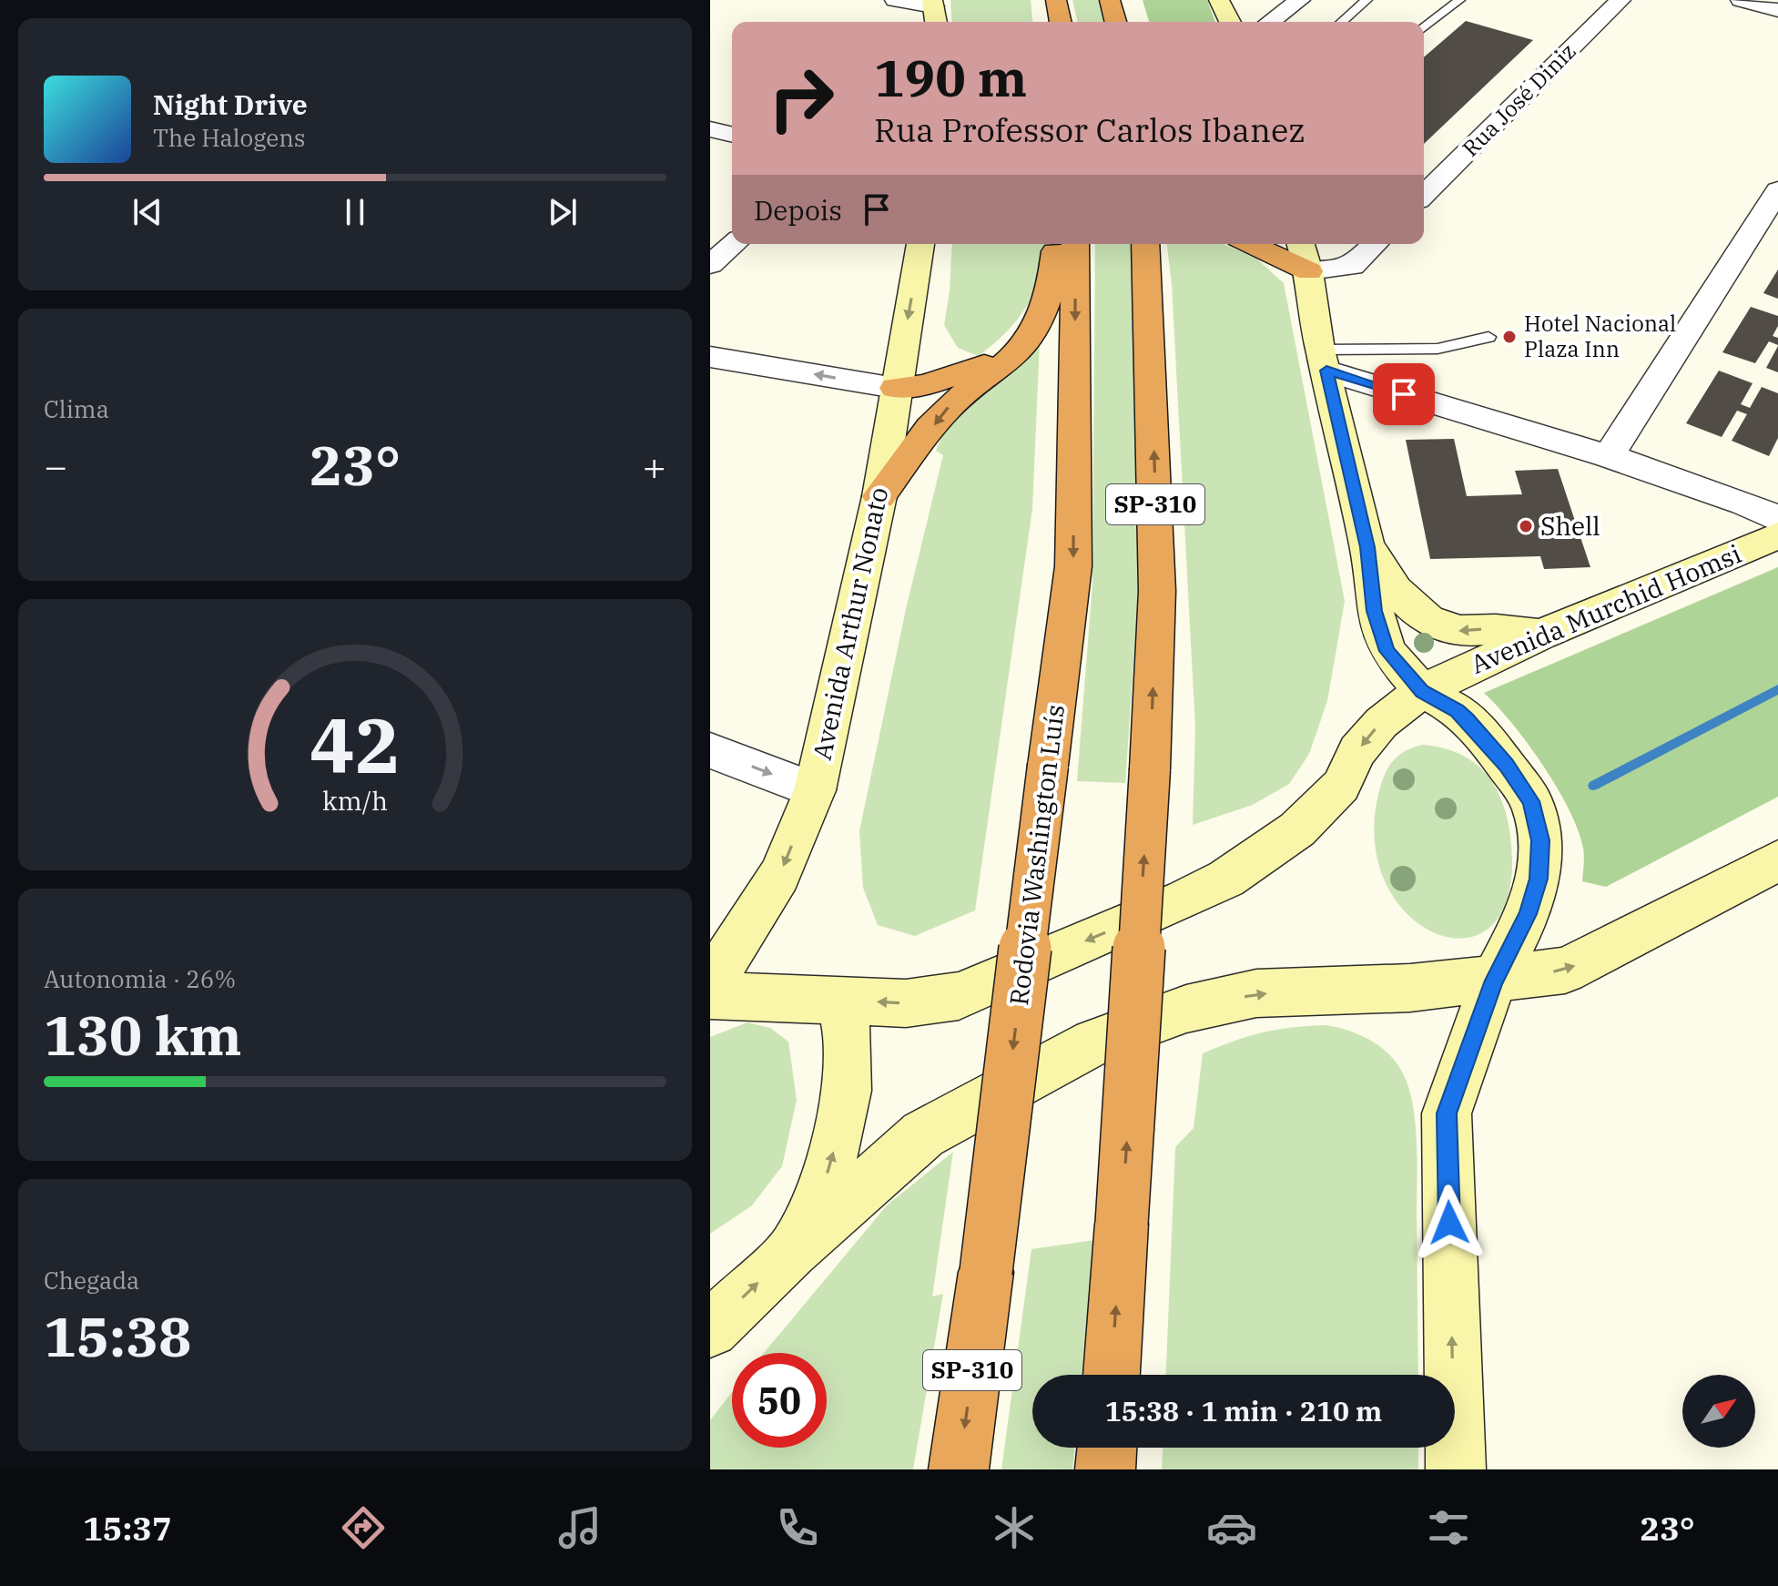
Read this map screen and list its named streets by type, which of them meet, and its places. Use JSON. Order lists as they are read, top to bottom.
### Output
{
  "streets": {
    "highway": ["SP-310", "Rodovia Washington Luís"],
    "main road": ["Avenida Murchid Homsi", "Avenida Arthur Nonato"],
    "street": ["Rua José Diniz"]
  },
  "one_way": ["Avenida Arthur Nonato"],
  "places": ["Hotel Nacional Plaza Inn", "Shell"],
  "north": "top right",
  "page": {
    "turn": ["190 m", "Rua Professor Carlos Ibanez"],
    "song": ["Night Drive", "The Halogens"],
    "then": "Depois",
    "tile": [
      "Clima",
      ["Autonomia · 26%", "130 km"],
      ["Chegada", "15:38"]
    ],
    "heat": ["−", "23°", "+"],
    "limit": "50",
    "trip": "15:38 · 1 min · 210 m",
    "tabs": ["15:37", "23°"],
    "gauge": ["42", "km/h"]
  }
}
